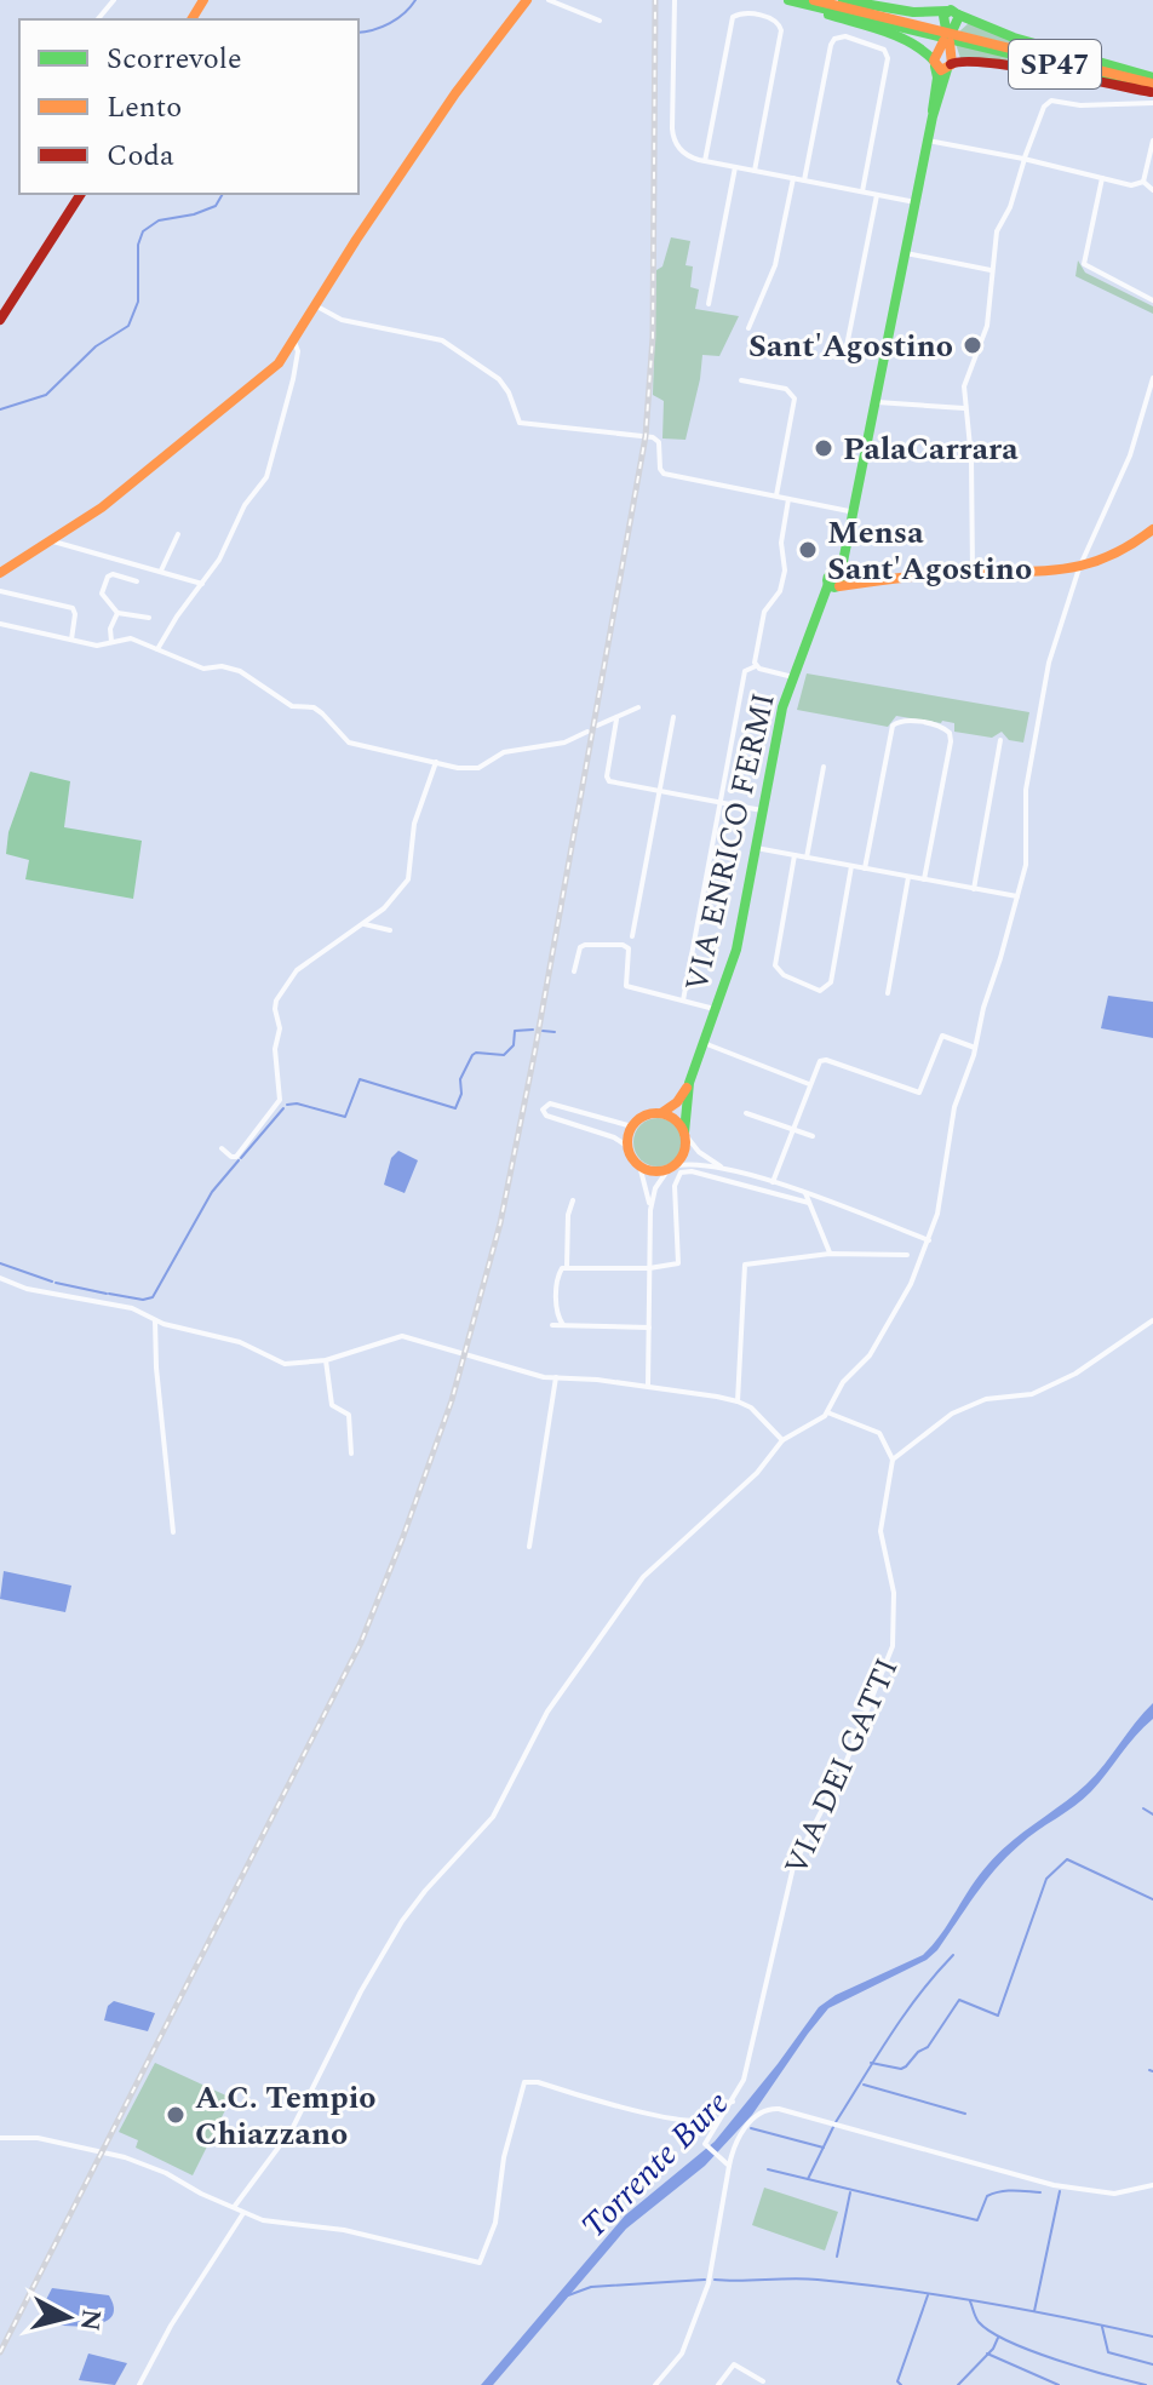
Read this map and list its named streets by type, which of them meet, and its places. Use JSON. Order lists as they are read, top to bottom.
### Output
{
  "streets": {
    "street": ["SP47", "VIA ENRICO FERMI", "VIA DEI GATTI"]
  },
  "water": ["Torrente Bure"],
  "places": [
    "Sant'Agostino",
    "PalaCarrara",
    "Mensa Sant'Agostino",
    "A.C. Tempio Chiazzano"
  ],
  "legend": ["Scorrevole", "Lento", "Coda"],
  "north": "right"
}
